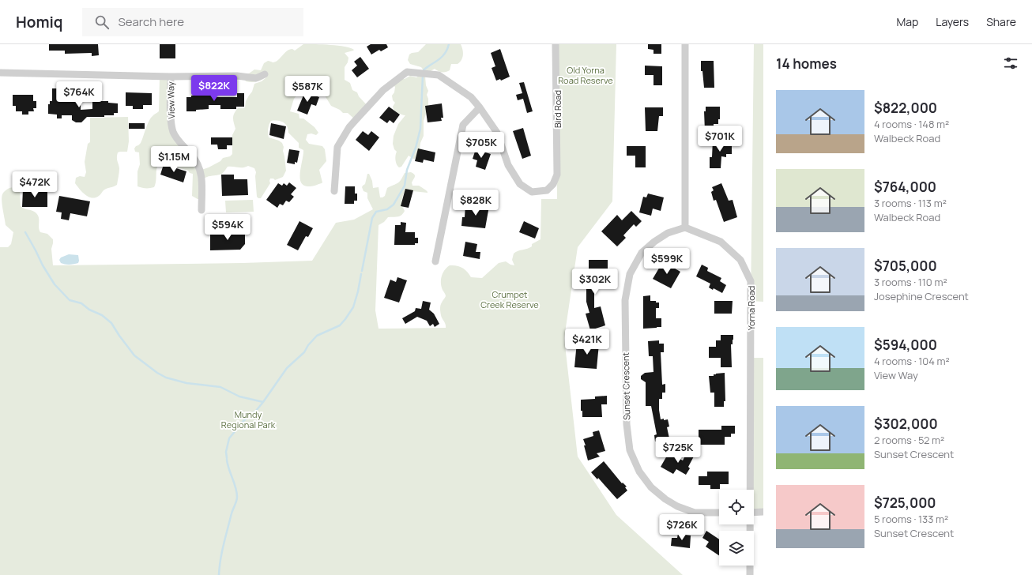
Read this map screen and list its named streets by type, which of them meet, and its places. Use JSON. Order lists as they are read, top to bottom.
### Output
{
  "streets": {
    "street": [
      "View Way",
      "Bird Road",
      "Yorna Road",
      "Sunset Crescent"
    ]
  },
  "crossings": [
    ["Yorna Road", "Sunset Crescent"]
  ],
  "parks": ["Old Yorna Road Reserve", "Crumpet Creek Reserve", "Mundy Regional Park"],
  "page": {
    "header": "Homiq",
    "search": "Search here",
    "nav": ["Map", "Layers", "Share"],
    "heading": "14 homes",
    "price": [
      "$822K",
      "$587K",
      "$764K",
      "$701K",
      "$705K",
      "$1.15M",
      "$472K",
      "$828K",
      "$594K",
      "$599K",
      "$302K",
      "$421K",
      "$725K",
      "$726K"
    ],
    "list": [
      {
        "name": "$822,000",
        "note": "4 rooms · 148 m² · Walbeck Road"
      },
      {
        "name": "$764,000",
        "note": "3 rooms · 113 m² · Walbeck Road"
      },
      {
        "name": "$705,000",
        "note": "3 rooms · 110 m² · Josephine Crescent"
      },
      {
        "name": "$594,000",
        "note": "4 rooms · 104 m² · View Way"
      },
      {
        "name": "$302,000",
        "note": "2 rooms · 52 m² · Sunset Crescent"
      },
      {
        "name": "$725,000",
        "note": "5 rooms · 133 m² · Sunset Crescent"
      }
    ]
  }
}
